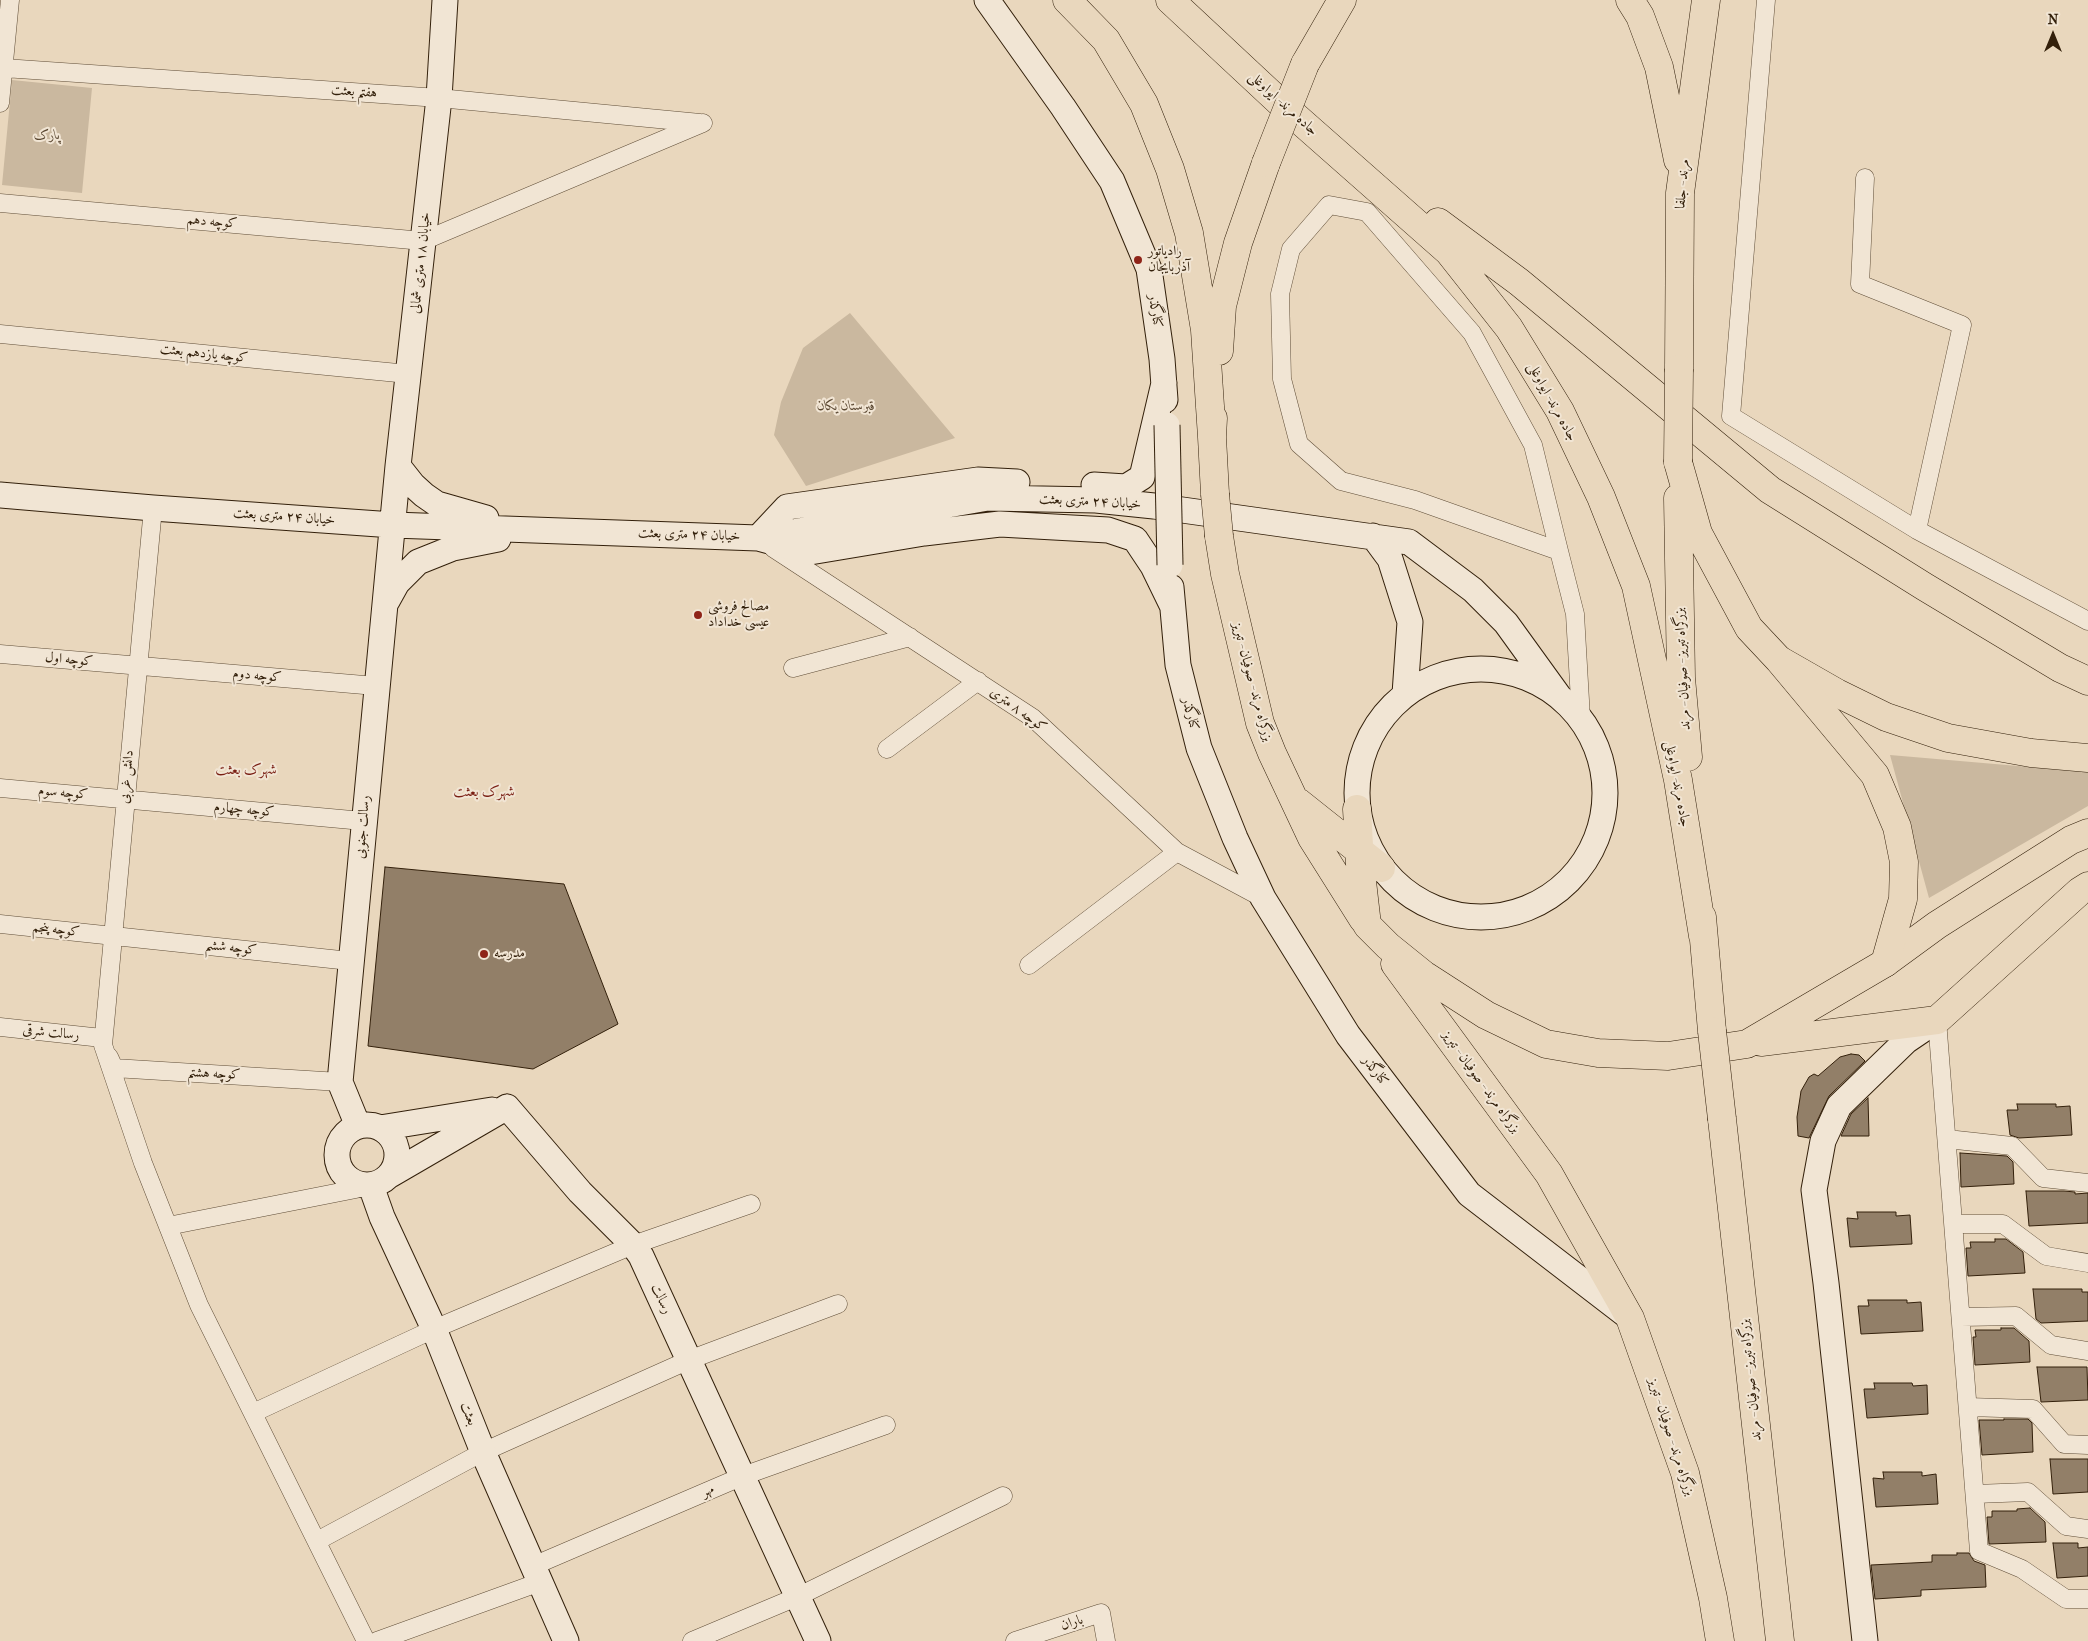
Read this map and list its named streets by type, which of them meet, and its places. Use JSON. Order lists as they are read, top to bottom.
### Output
{
  "streets": {
    "main road": [
      "جاده مرند- ایواوغلی",
      "مرند - جلفا",
      "بزرگراه تبریز - صوفیان - مرند",
      "بزرگراه مرند - صوفیان - تبریز"
    ],
    "street": [
      "هفتم بعثت",
      "کوچه دهم",
      "خیابان ۱۸ متری شمالی",
      "کنارگذر",
      "کوچه یازدهم بعثت",
      "خیابان ۲۴ متری بعثت",
      "کوچه اول",
      "کوچه دوم",
      "کوچه ۸ متری",
      "دانش غربی",
      "کوچه سوم",
      "کوچه چهارم",
      "رسالت جنوبی",
      "کوچه پنجم",
      "کوچه ششم",
      "رسالت شرقی",
      "کوچه هشتم",
      "رسالت",
      "بعثت",
      "مهر",
      "باران"
    ]
  },
  "crossings": [
    ["هفتم بعثت", "کوچه دهم"],
    ["هفتم بعثت", "خیابان ۱۸ متری شمالی"],
    ["جاده مرند- ایواوغلی", "بزرگراه تبریز - صوفیان - مرند"],
    ["مرند - جلفا", "بزرگراه تبریز - صوفیان - مرند"],
    ["کوچه دهم", "خیابان ۱۸ متری شمالی"],
    ["خیابان ۱۸ متری شمالی", "کوچه یازدهم بعثت"],
    ["خیابان ۱۸ متری شمالی", "خیابان ۲۴ متری بعثت"],
    ["خیابان ۱۸ متری شمالی", "رسالت جنوبی"],
    ["کنارگذر", "بزرگراه مرند - صوفیان - تبریز"],
    ["کنارگذر", "کوچه ۸ متری"],
    ["خیابان ۲۴ متری بعثت", "کوچه ۸ متری"],
    ["خیابان ۲۴ متری بعثت", "دانش غربی"],
    ["خیابان ۲۴ متری بعثت", "رسالت جنوبی"],
    ["کوچه اول", "کوچه دوم"],
    ["کوچه اول", "دانش غربی"],
    ["کوچه دوم", "دانش غربی"],
    ["کوچه دوم", "رسالت جنوبی"],
    ["دانش غربی", "کوچه سوم"],
    ["دانش غربی", "کوچه چهارم"],
    ["دانش غربی", "کوچه پنجم"],
    ["دانش غربی", "کوچه ششم"],
    ["دانش غربی", "رسالت شرقی"],
    ["دانش غربی", "کوچه هشتم"],
    ["کوچه سوم", "کوچه چهارم"],
    ["کوچه چهارم", "رسالت جنوبی"],
    ["رسالت جنوبی", "کوچه ششم"],
    ["رسالت جنوبی", "کوچه هشتم"],
    ["رسالت جنوبی", "بعثت"],
    ["کوچه پنجم", "کوچه ششم"],
    ["رسالت شرقی", "کوچه هشتم"],
    ["رسالت", "مهر"],
    ["بعثت", "مهر"]
  ],
  "districts": ["شهرک بعثت", "شهرک بعثت"],
  "parks": ["پارک", "قبرستان یکان"],
  "places": ["رادیاتور آذربایجان", "مصالح فروشی عیسی خداداد", "مدرسه"],
  "north": "top"
}
